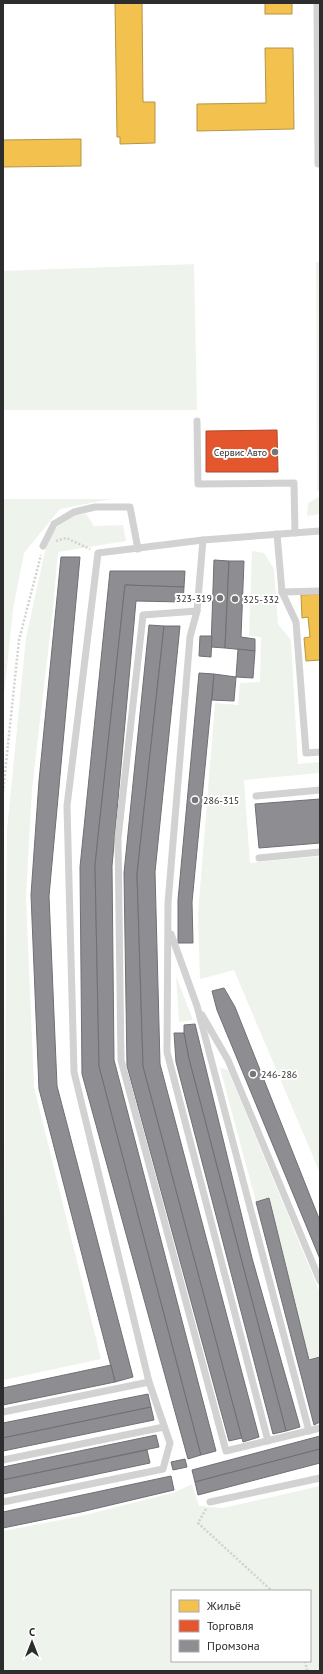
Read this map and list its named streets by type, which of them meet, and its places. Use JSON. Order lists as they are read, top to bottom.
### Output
{
  "places": [
    "Сервис Авто",
    "323-319",
    "325-332",
    "286-315",
    "246-286"
  ],
  "legend": ["Жильё", "Торговля", "Промзона"],
  "north": "top"
}
